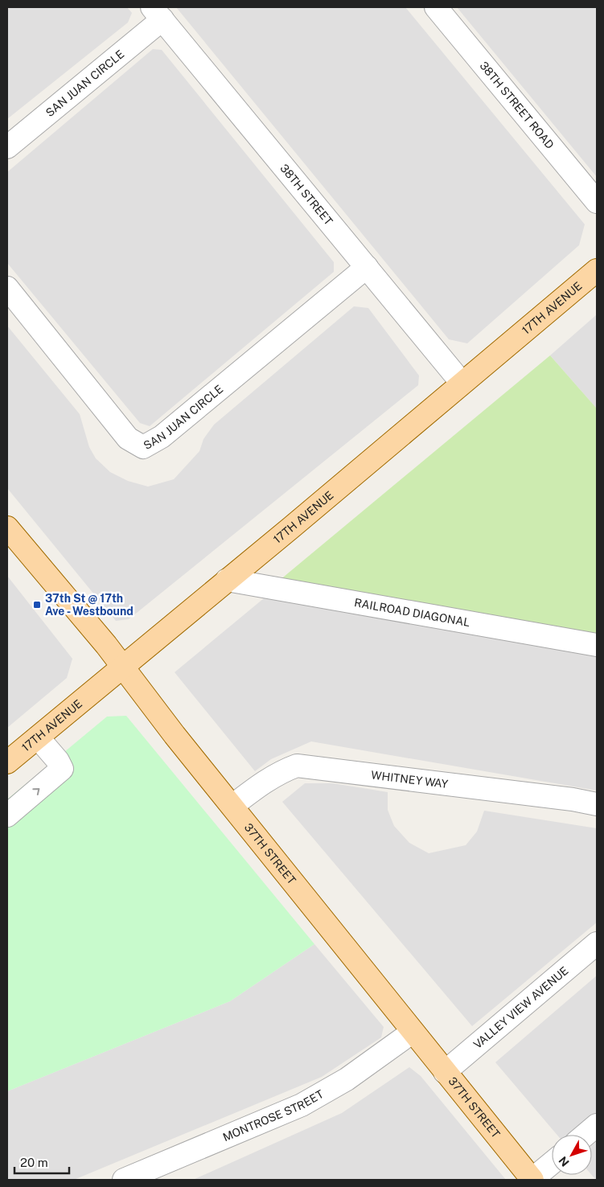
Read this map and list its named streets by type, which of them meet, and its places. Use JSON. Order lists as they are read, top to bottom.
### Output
{
  "streets": {
    "main road": ["17TH AVENUE", "37TH STREET"],
    "street": [
      "SAN JUAN CIRCLE",
      "38TH STREET ROAD",
      "38TH STREET",
      "RAILROAD DIAGONAL",
      "WHITNEY WAY",
      "VALLEY VIEW AVENUE",
      "MONTROSE STREET"
    ]
  },
  "crossings": [
    ["SAN JUAN CIRCLE", "38TH STREET"],
    ["38TH STREET", "17TH AVENUE"],
    ["17TH AVENUE", "RAILROAD DIAGONAL"],
    ["17TH AVENUE", "37TH STREET"],
    ["WHITNEY WAY", "37TH STREET"],
    ["37TH STREET", "VALLEY VIEW AVENUE"],
    ["37TH STREET", "MONTROSE STREET"]
  ],
  "places": {
    "transit": ["37th St @ 17th Ave - Westbound"]
  },
  "scale_bar": "20 m",
  "north": "bottom left"
}
